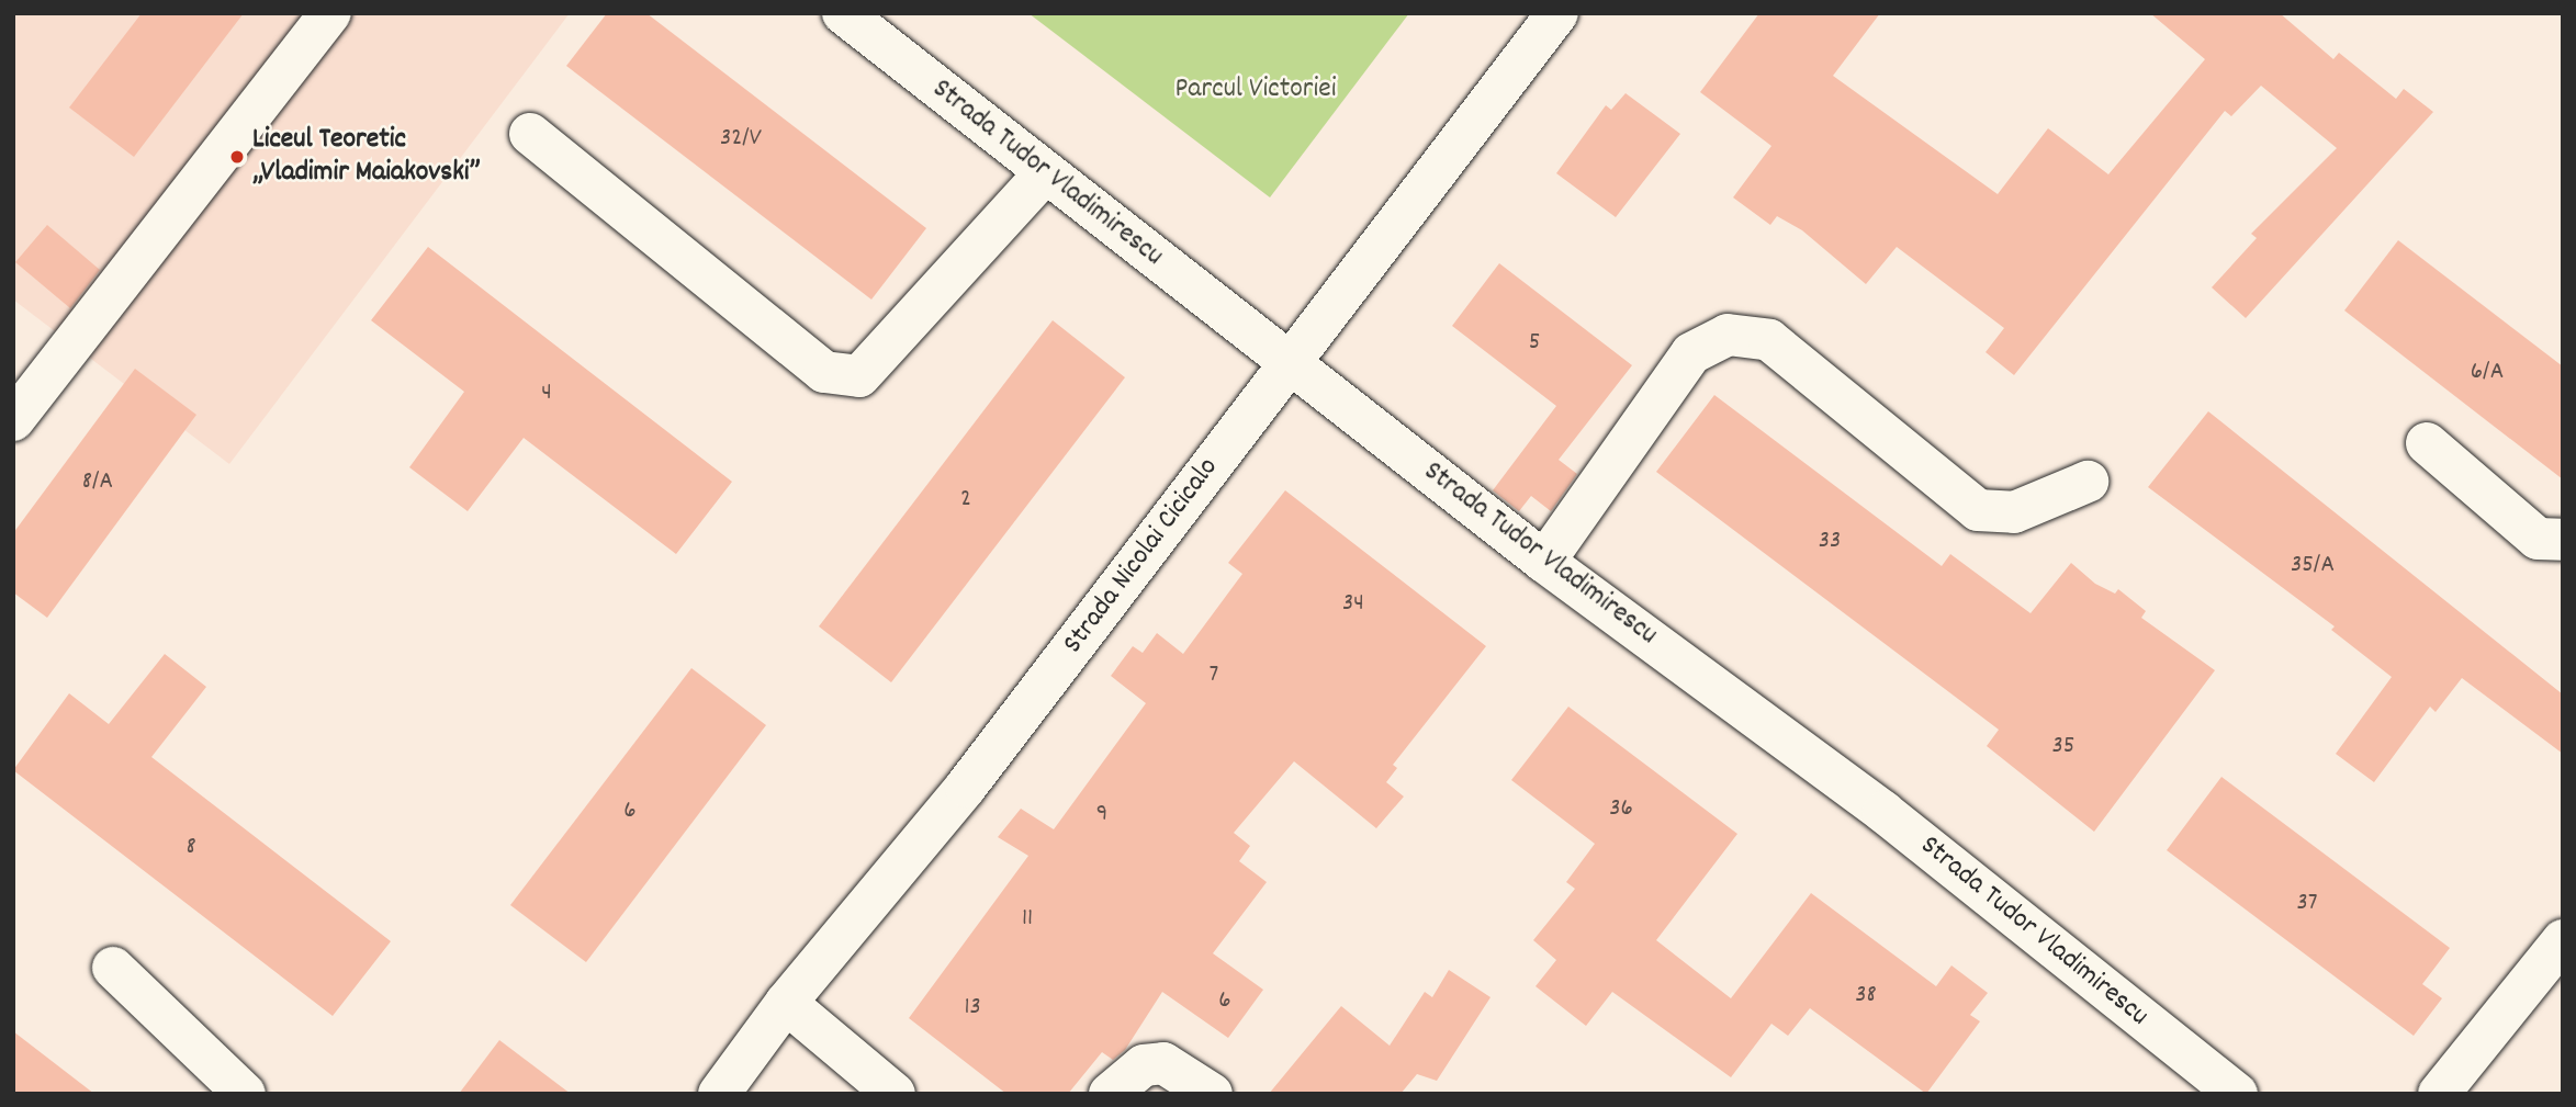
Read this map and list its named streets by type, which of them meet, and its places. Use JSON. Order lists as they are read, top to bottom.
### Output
{
  "streets": {
    "street": ["Strada Tudor Vladimirescu", "Strada Nicolai Cicicalo"]
  },
  "crossings": [
    ["Strada Tudor Vladimirescu", "Strada Nicolai Cicicalo"]
  ],
  "parks": ["Parcul Victoriei"],
  "places": ["Liceul Teoretic „Vladimir Maiakovski”"],
  "house_numbers": [
    "32/V",
    "5",
    "6/A",
    "4",
    "8/A",
    "2",
    "33",
    "35/A",
    "34",
    "7",
    "35",
    "36",
    "6",
    "9",
    "8",
    "37",
    "11",
    "38",
    "6",
    "13"
  ]
}
